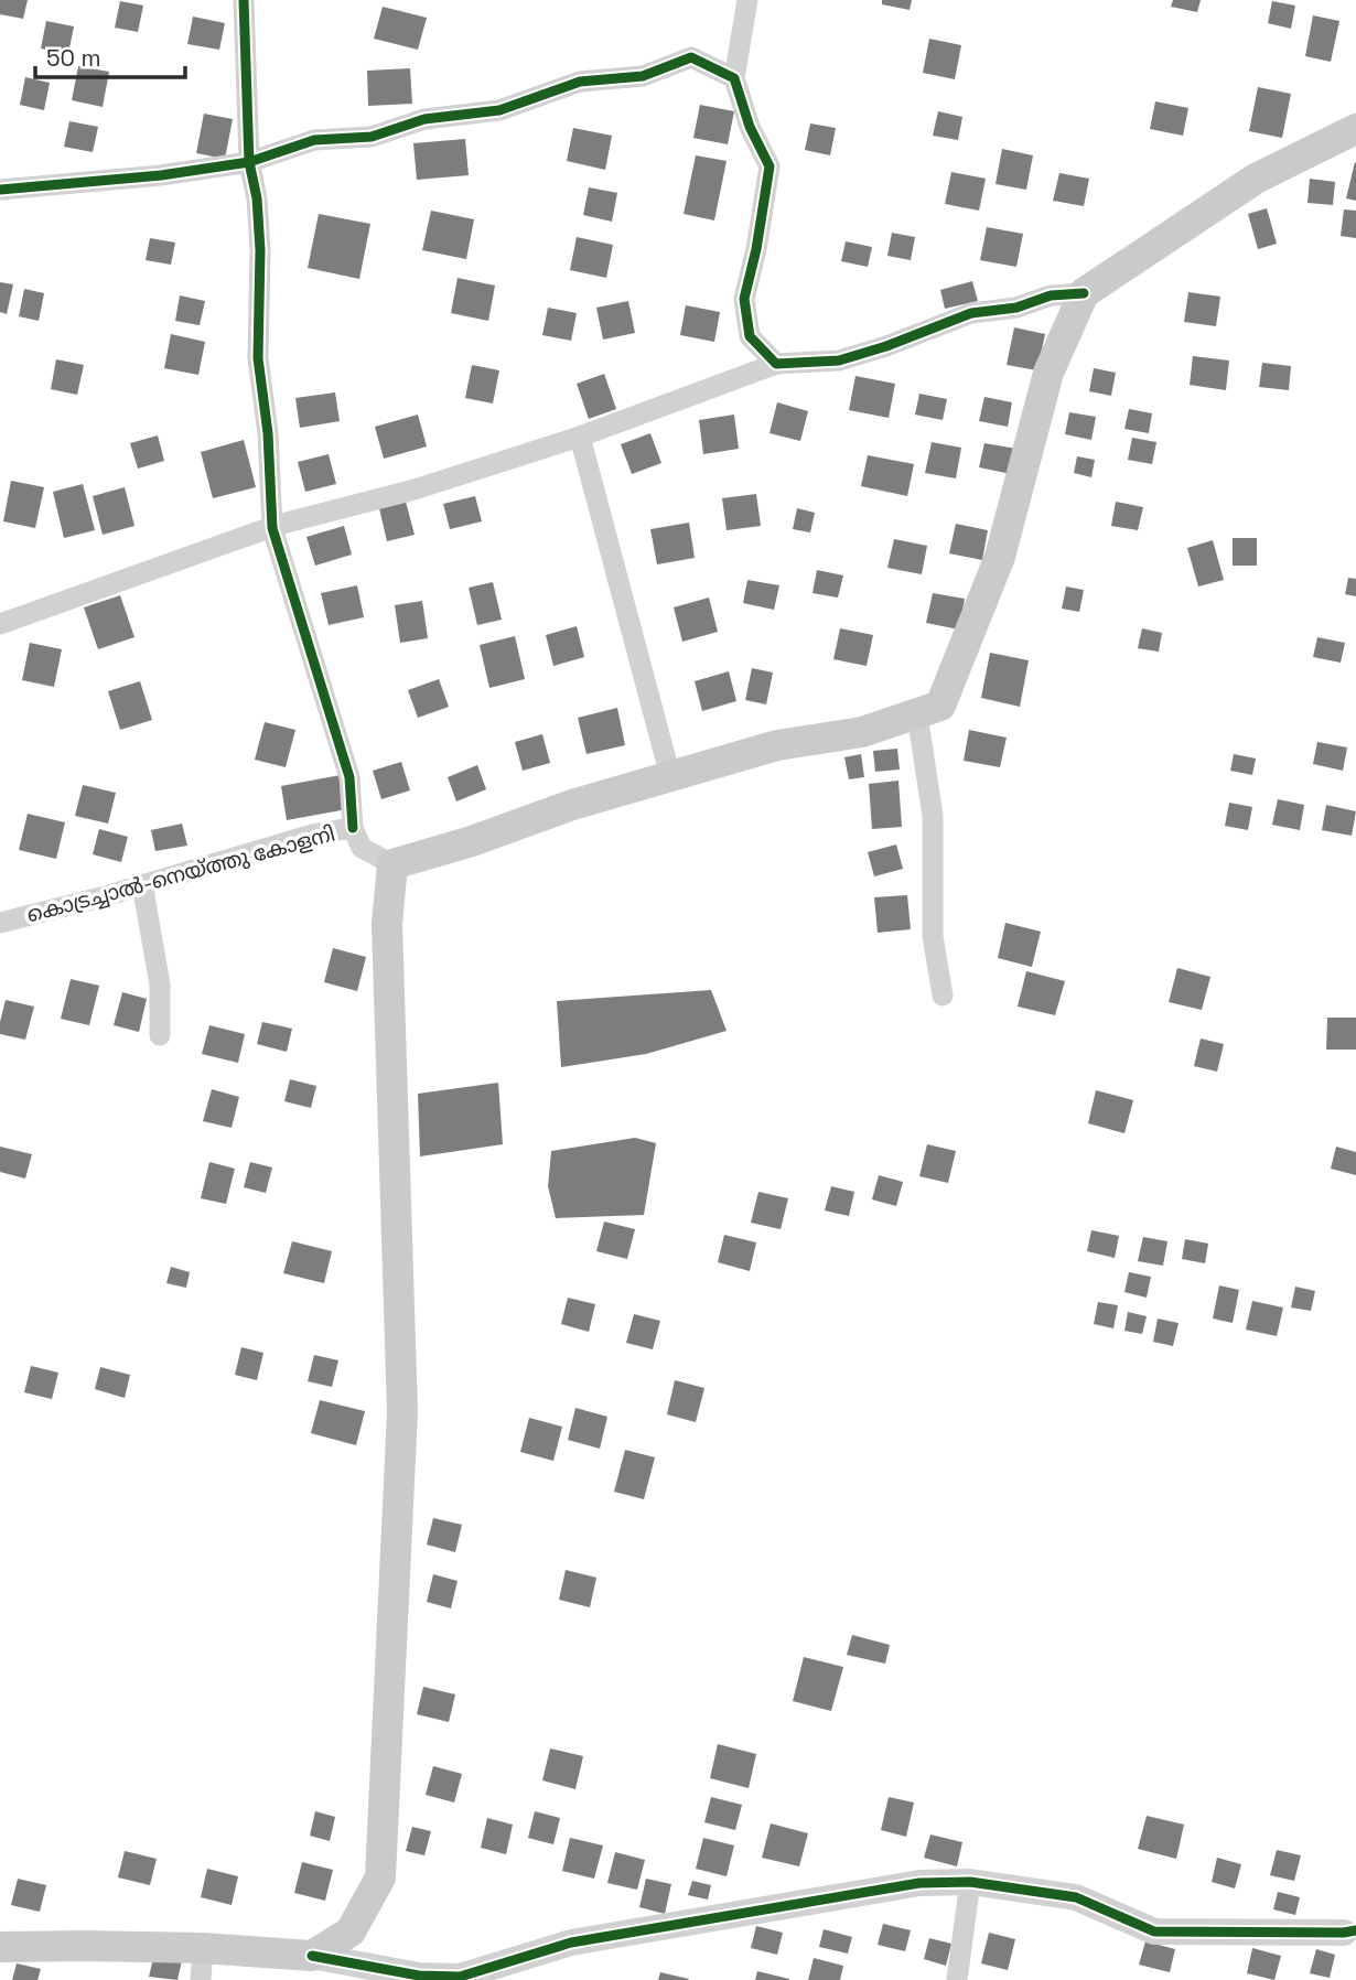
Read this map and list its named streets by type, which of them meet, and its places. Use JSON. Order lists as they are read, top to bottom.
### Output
{
  "streets": {
    "street": ["കൊട്രച്ചാൽ-നെയ്ത്തു കോളനി"]
  },
  "scale_bar": "50 m"
}
